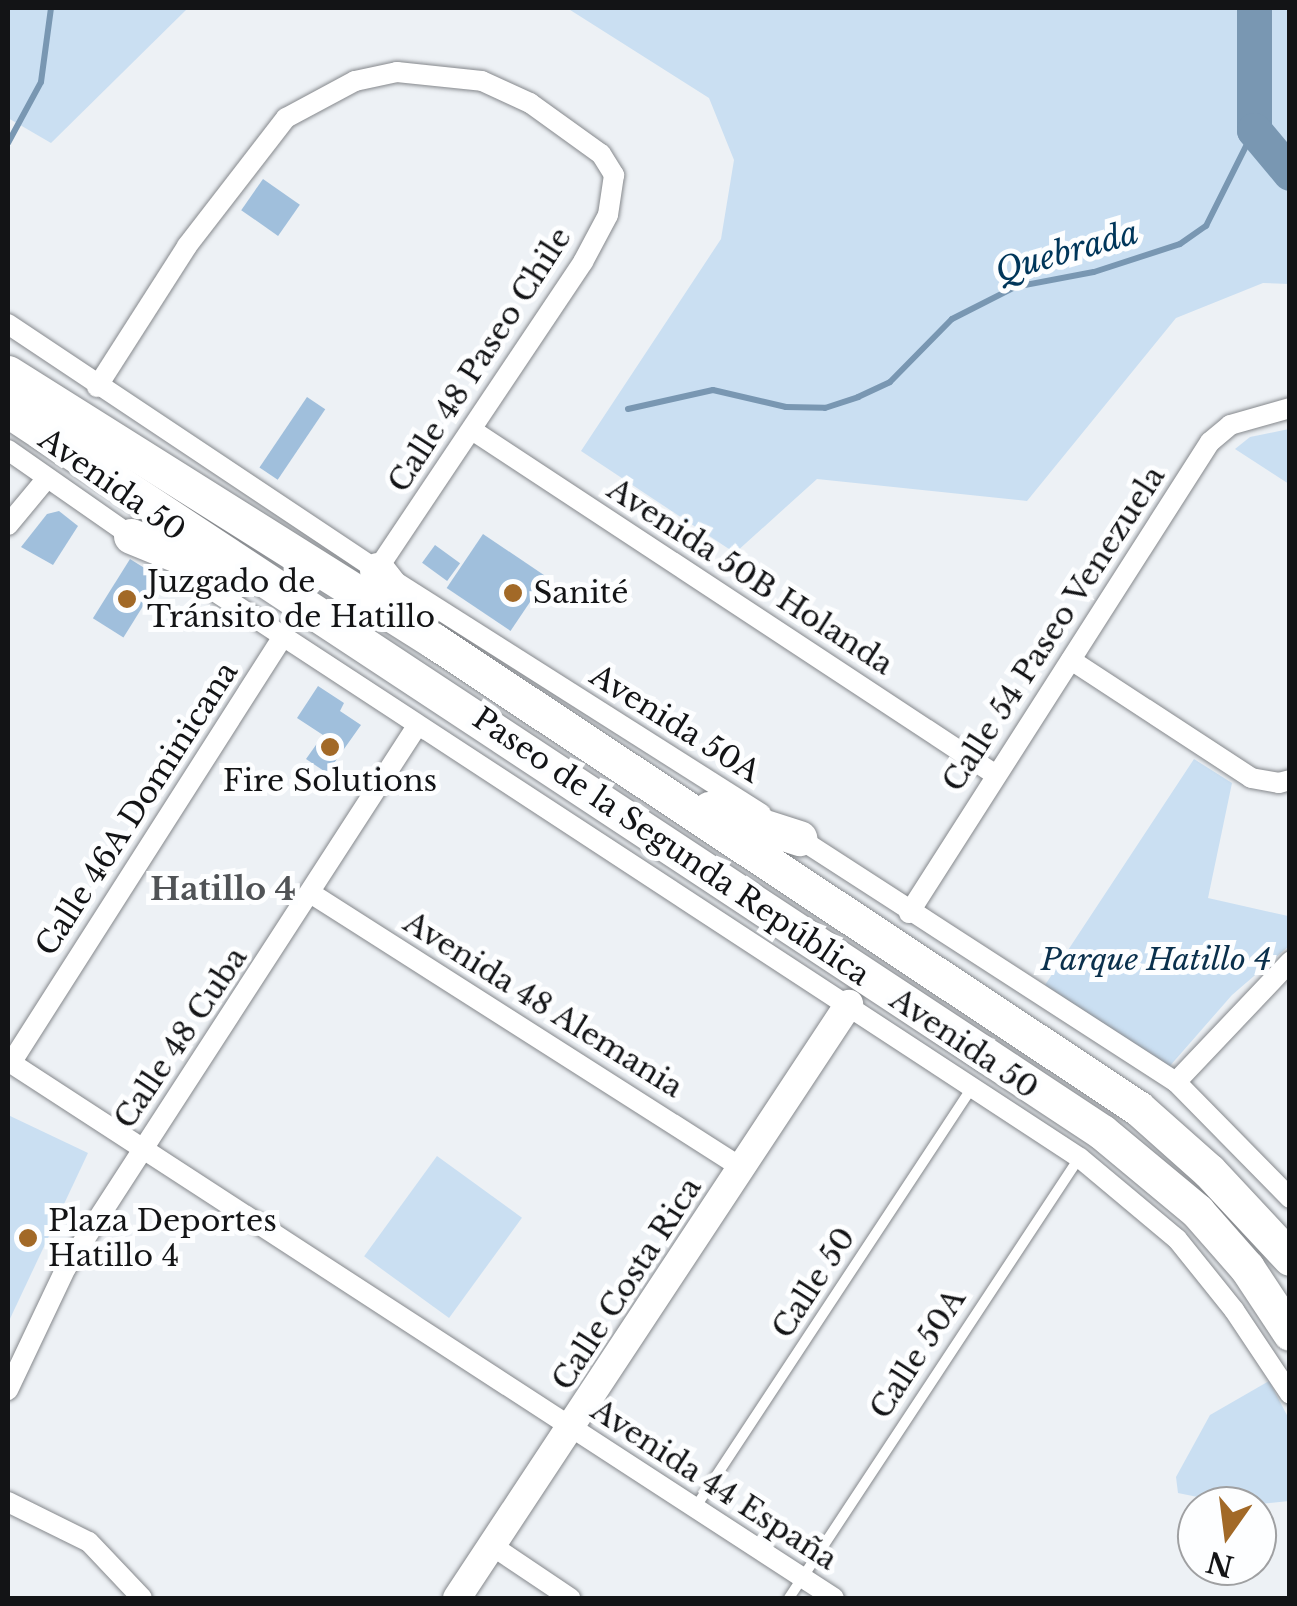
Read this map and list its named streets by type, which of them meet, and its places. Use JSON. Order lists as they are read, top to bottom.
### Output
{
  "streets": {
    "highway": ["Paseo de la Segunda República"],
    "main road": ["Calle Costa Rica"],
    "street": [
      "Calle 48 Paseo Chile",
      "Avenida 50",
      "Avenida 50B Holanda",
      "Calle 54 Paseo Venezuela",
      "Avenida 50A",
      "Calle 46A Dominicana",
      "Avenida 48 Alemania",
      "Calle 48 Cuba",
      "Avenida 44 España"
    ],
    "lane": ["Calle 50", "Calle 50A"]
  },
  "crossings": [
    ["Calle 48 Paseo Chile", "Avenida 50B Holanda"],
    ["Calle 48 Paseo Chile", "Avenida 50A"],
    ["Avenida 50", "Calle 46A Dominicana"],
    ["Avenida 50", "Calle 48 Cuba"],
    ["Avenida 50", "Calle 50"],
    ["Avenida 50", "Calle Costa Rica"],
    ["Avenida 50", "Calle 50A"],
    ["Avenida 50B Holanda", "Calle 54 Paseo Venezuela"],
    ["Calle 54 Paseo Venezuela", "Avenida 50A"],
    ["Calle 46A Dominicana", "Avenida 44 España"],
    ["Avenida 48 Alemania", "Calle 48 Cuba"],
    ["Avenida 48 Alemania", "Calle Costa Rica"],
    ["Calle 48 Cuba", "Avenida 44 España"],
    ["Calle 50", "Avenida 44 España"],
    ["Calle Costa Rica", "Avenida 44 España"],
    ["Calle 50A", "Avenida 44 España"]
  ],
  "districts": ["Hatillo 4"],
  "water": ["Quebrada"],
  "parks": ["Parque Hatillo 4"],
  "places": [
    "Sanité",
    "Juzgado de Tránsito de Hatillo",
    "Fire Solutions",
    "Plaza Deportes Hatillo 4"
  ],
  "north": "bottom"
}
